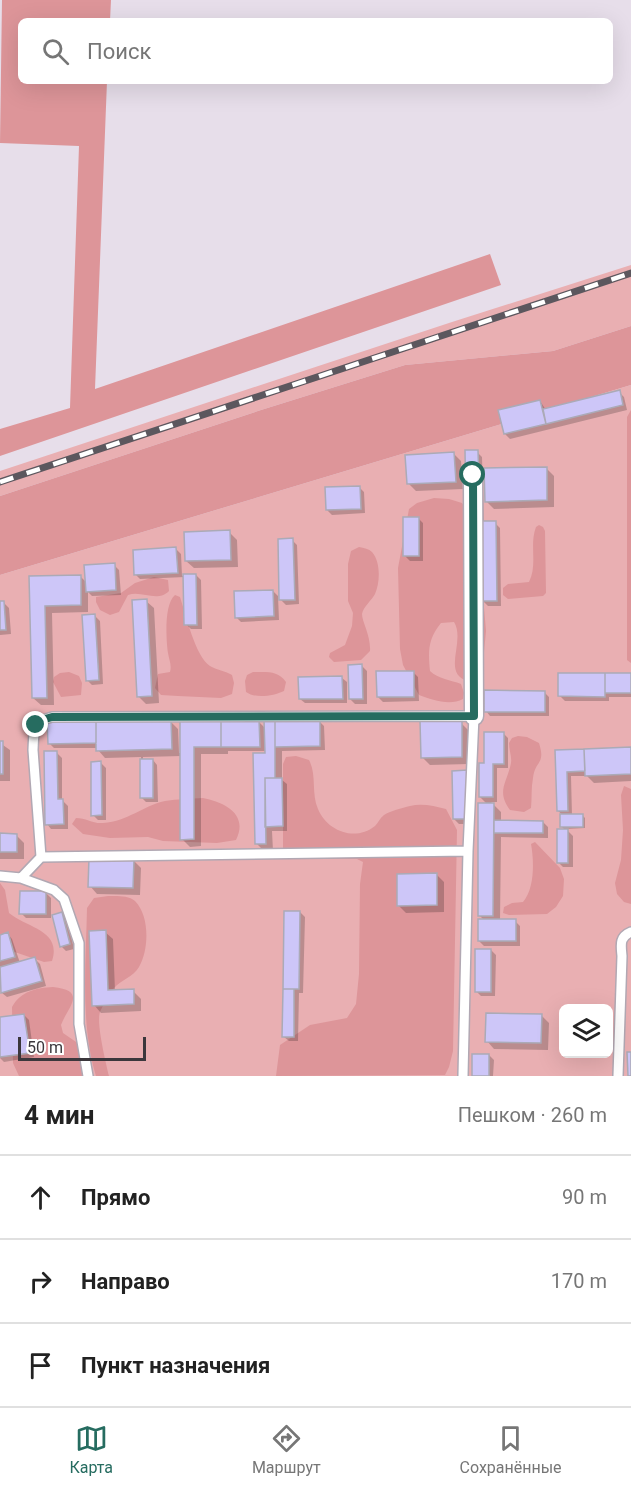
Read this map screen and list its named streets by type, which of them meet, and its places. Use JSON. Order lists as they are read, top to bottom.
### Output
{
  "scale_bar": "50 m",
  "page": {
    "search": "Поиск",
    "scale": "50 m",
    "heading": ["4 мин", "Пешком · 260 m"],
    "list": [
      ["Прямо", "90 m"],
      ["Направо", "170 m"],
      "Пункт назначения"
    ],
    "nav": ["Карта", "Маршрут", "Сохранённые"]
  }
}
